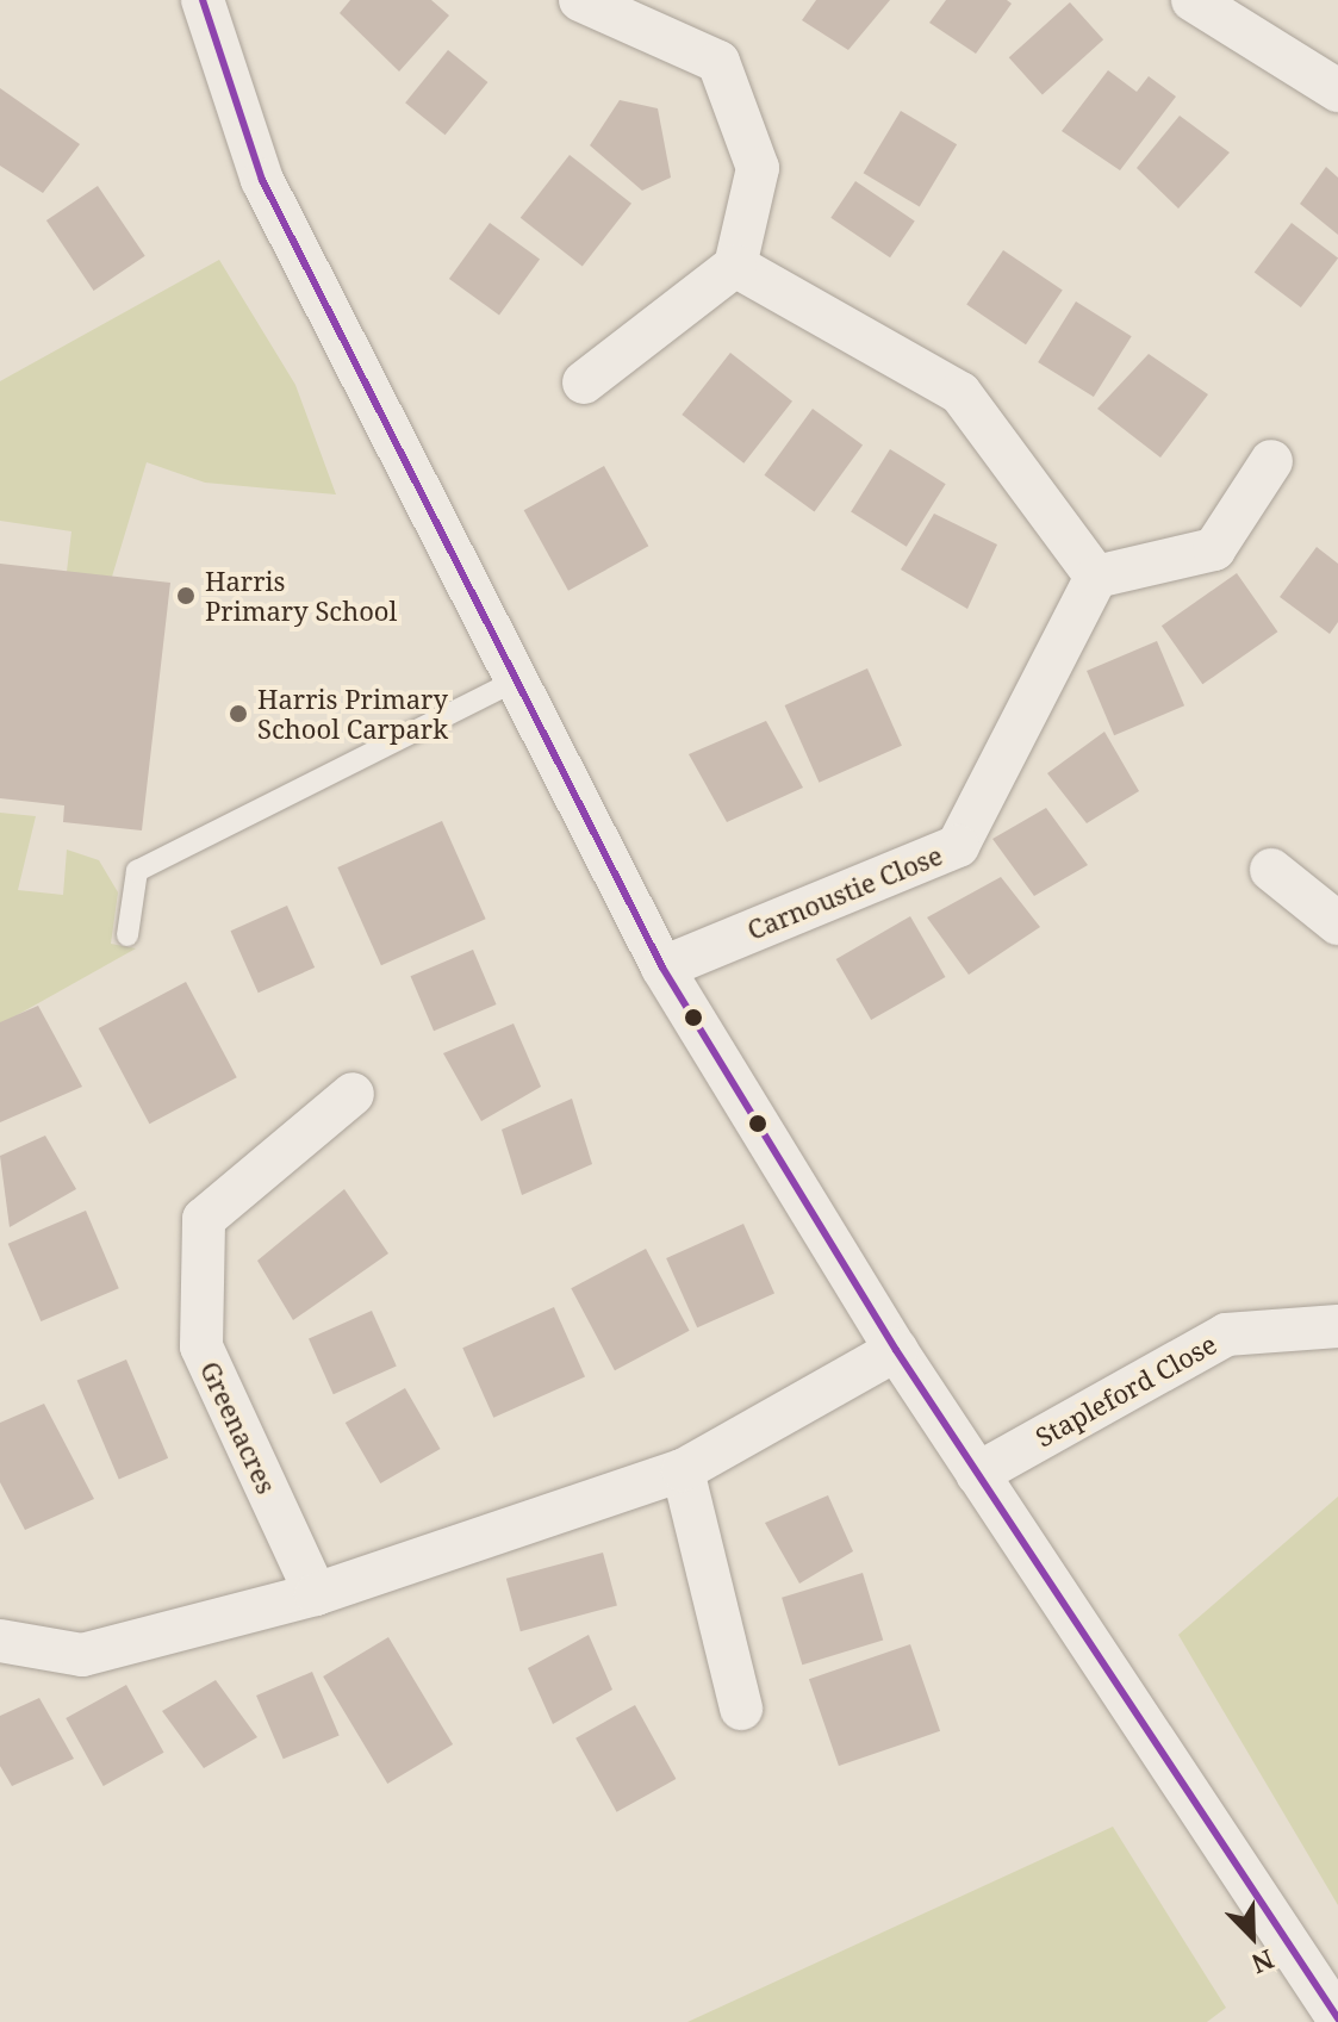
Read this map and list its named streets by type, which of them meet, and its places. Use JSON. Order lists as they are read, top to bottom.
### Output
{
  "streets": {
    "street": ["Carnoustie Close", "Stapleford Close", "Greenacres"]
  },
  "places": ["Harris Primary School", "Harris Primary School Carpark"],
  "north": "bottom right"
}
